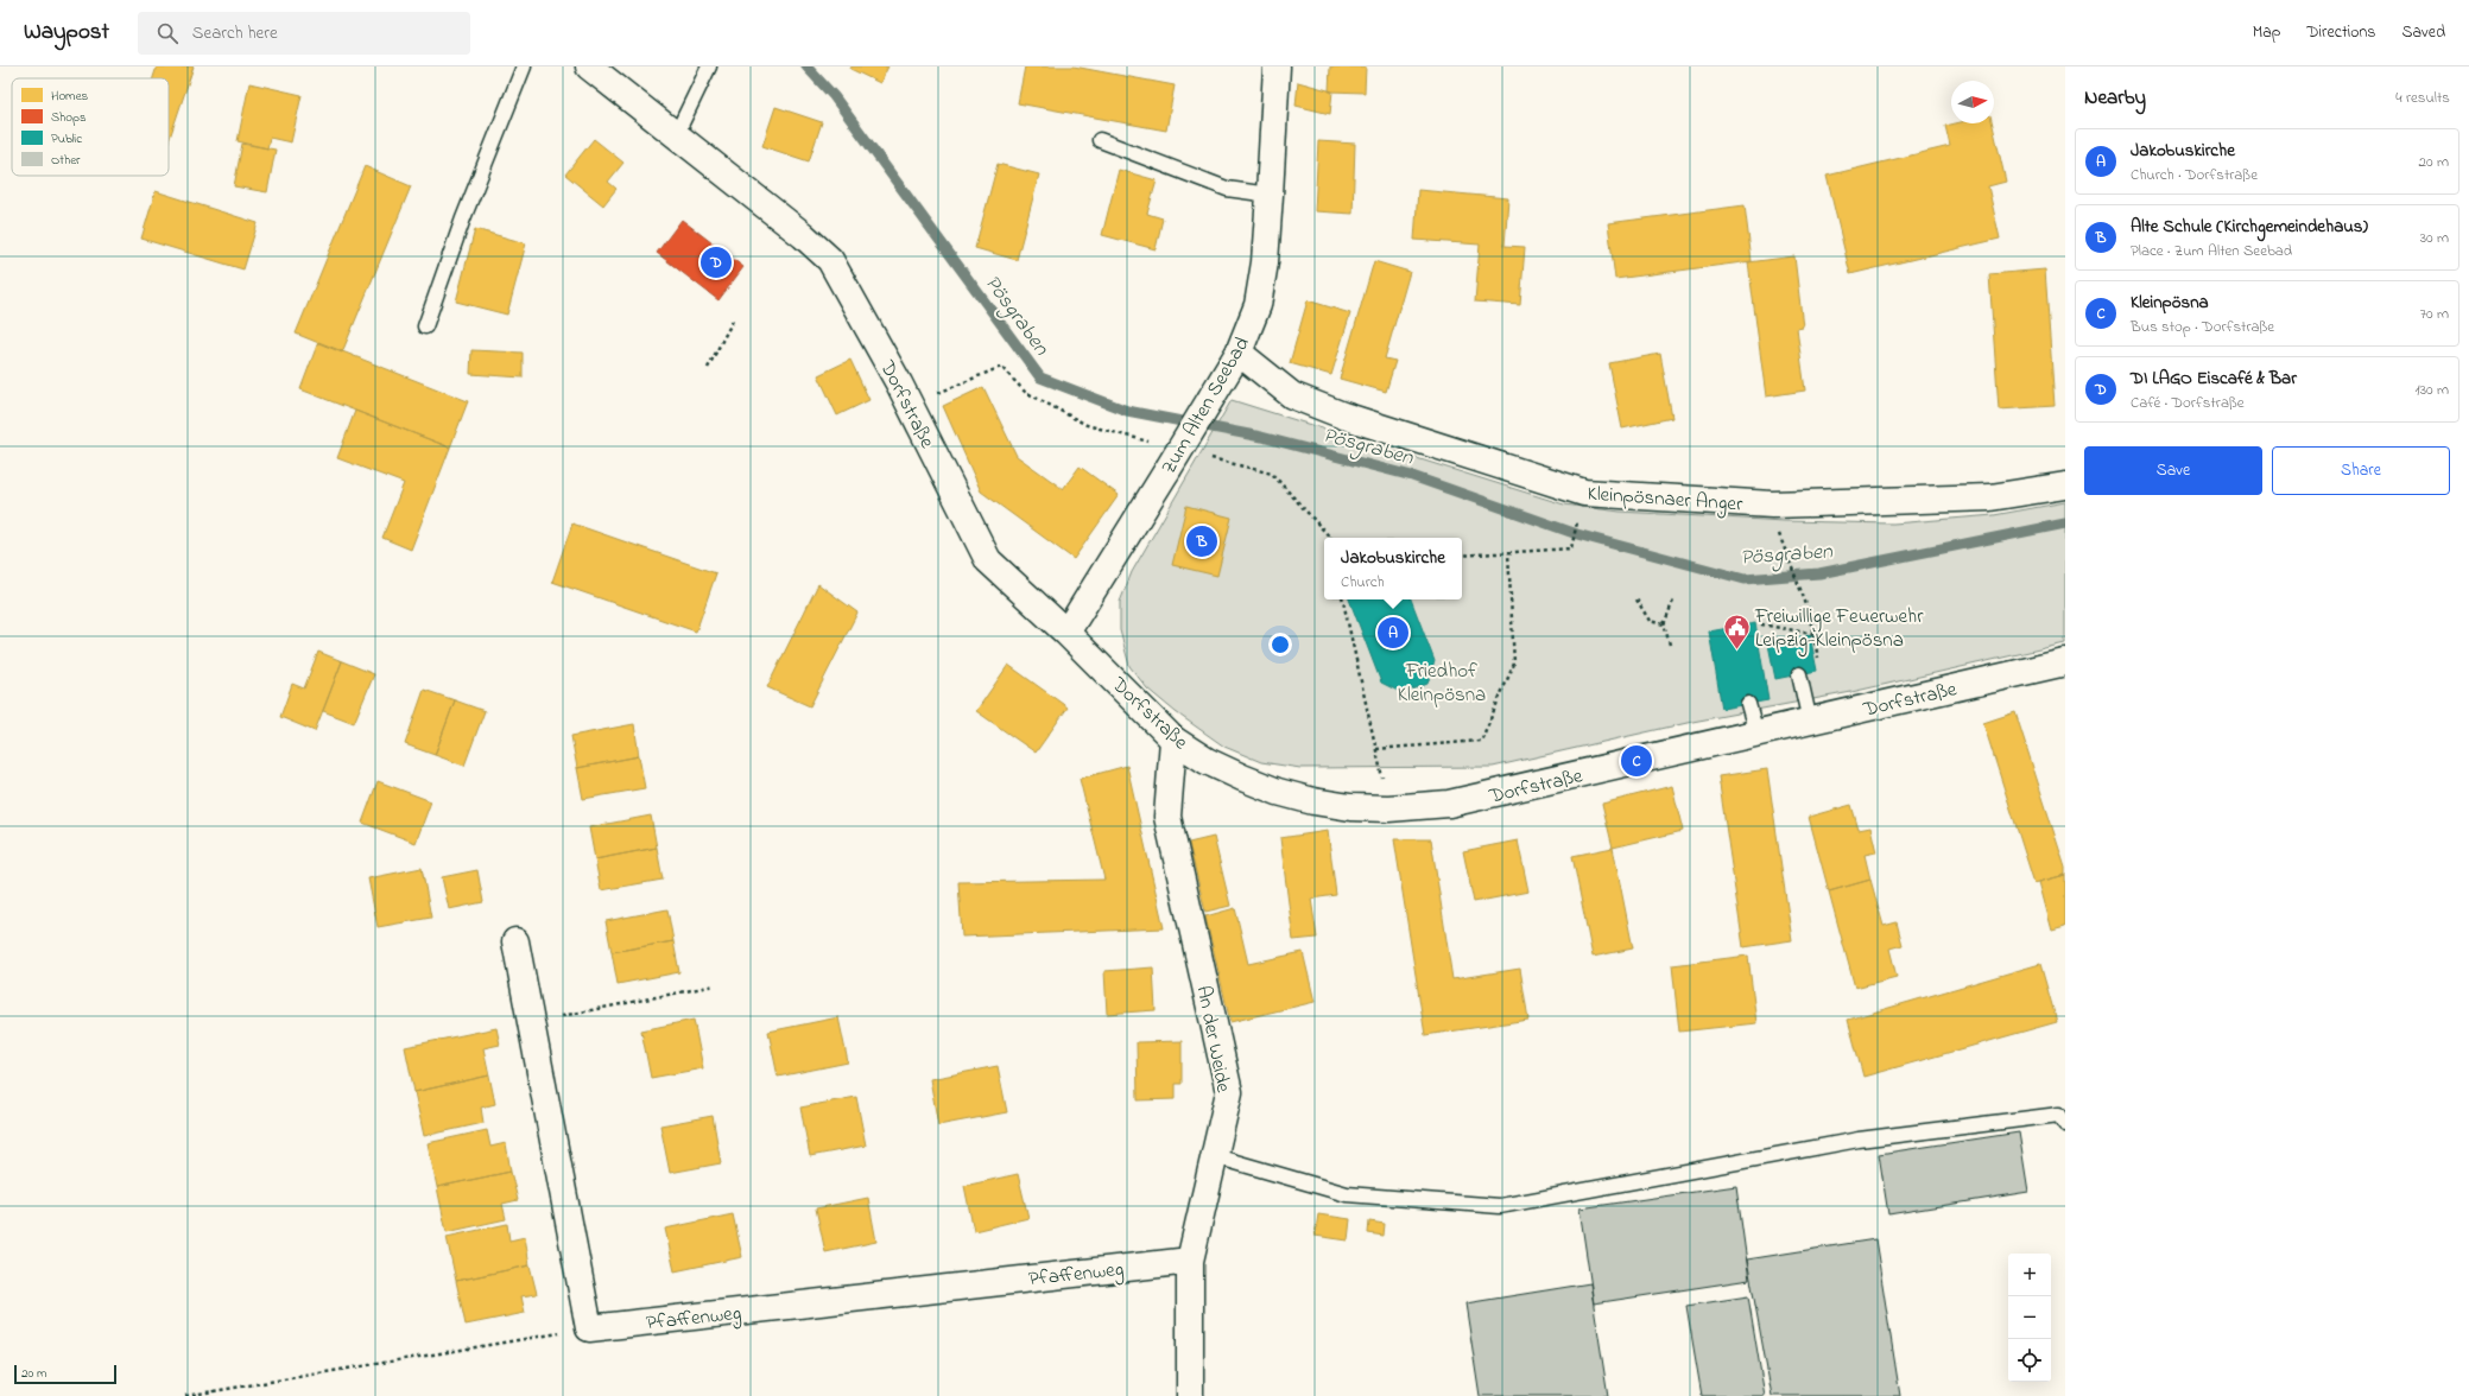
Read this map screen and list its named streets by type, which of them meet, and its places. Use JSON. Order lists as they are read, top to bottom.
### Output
{
  "streets": {
    "street": [
      "Dorfstraße",
      "Zum Alten Seebad",
      "Kleinpösnaer Anger",
      "An der Weide",
      "Pfaffenweg"
    ]
  },
  "crossings": [
    ["Dorfstraße", "Zum Alten Seebad"],
    ["Dorfstraße", "An der Weide"],
    ["Zum Alten Seebad", "Kleinpösnaer Anger"],
    ["An der Weide", "Pfaffenweg"]
  ],
  "water": ["Pösgraben"],
  "parks": ["Friedhof Kleinpösna"],
  "places": {
    "public building": ["Freiwillige Feuerwehr Leipzig-Kleinpösna"]
  },
  "legend": [
    "Homes",
    "Shops",
    "Public",
    "Other"
  ],
  "scale_bar": "20 m",
  "north": "right",
  "page": {
    "header": "Waypost",
    "search": "Search here",
    "nav": ["Map", "Directions", "Saved"],
    "heading": ["Nearby", "4 results"],
    "list": [
      {
        "mark": "A",
        "name": "Jakobuskirche",
        "note": "Church · Dorfstraße",
        "value": "20 m"
      },
      {
        "mark": "B",
        "name": "Alte Schule (Kirchgemeindehaus)",
        "note": "Place · Zum Alten Seebad",
        "value": "30 m"
      },
      {
        "mark": "C",
        "name": "Kleinpösna",
        "note": "Bus stop · Dorfstraße",
        "value": "70 m"
      },
      {
        "mark": "D",
        "name": "DI LAGO Eiscafé & Bar",
        "note": "Café · Dorfstraße",
        "value": "130 m"
      }
    ],
    "pins": [
      "D",
      "B",
      "A",
      "C"
    ],
    "buttons": ["Save", "Share"],
    "popup": ["Jakobuskirche", "Church"],
    "map_buttons": ["+", "−"],
    "scale": "20 m"
  }
}
